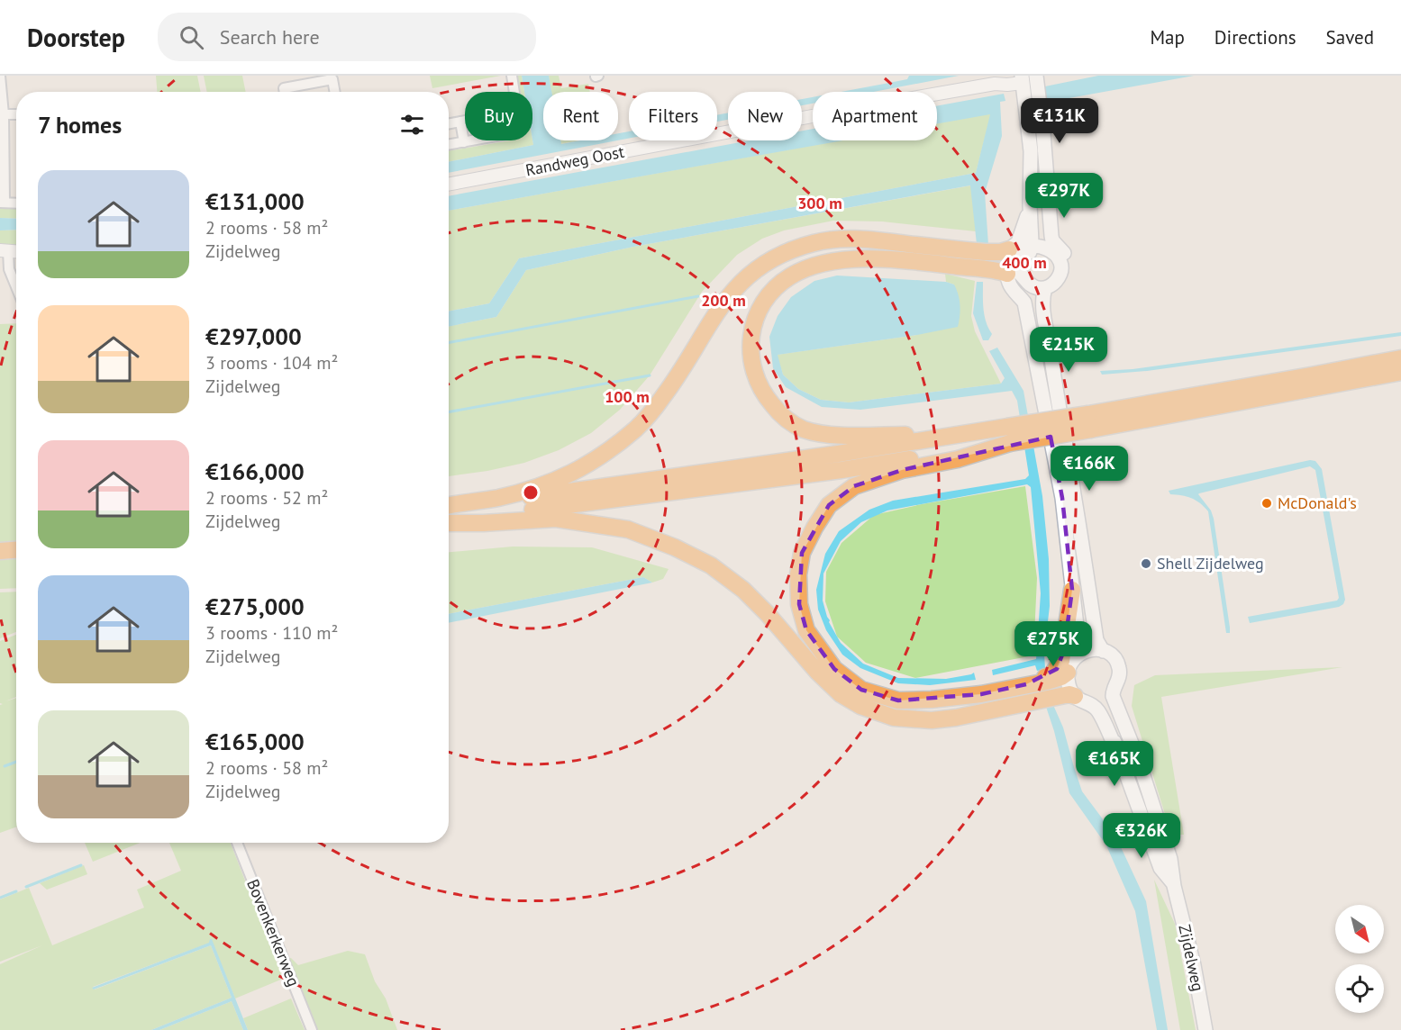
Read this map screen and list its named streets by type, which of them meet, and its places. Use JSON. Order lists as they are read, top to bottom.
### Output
{
  "streets": {
    "main road": ["Zijdelweg"],
    "street": ["Randweg Oost", "Bovenkerkerweg"]
  },
  "places": ["McDonald's", "Shell Zijdelweg"],
  "north": "bottom right",
  "page": {
    "header": "Doorstep",
    "search": "Search here",
    "nav": ["Map", "Directions", "Saved"],
    "chip": [
      "Buy",
      "Rent",
      "Filters",
      "New",
      "Apartment"
    ],
    "heading": "7 homes",
    "price": [
      "€131K",
      "€297K",
      "€215K",
      "€166K",
      "€275K",
      "€165K",
      "€326K"
    ],
    "list": [
      {
        "name": "€131,000",
        "note": "2 rooms · 58 m² · Zijdelweg"
      },
      {
        "name": "€297,000",
        "note": "3 rooms · 104 m² · Zijdelweg"
      },
      {
        "name": "€166,000",
        "note": "2 rooms · 52 m² · Zijdelweg"
      },
      {
        "name": "€275,000",
        "note": "3 rooms · 110 m² · Zijdelweg"
      },
      {
        "name": "€165,000",
        "note": "2 rooms · 58 m² · Zijdelweg"
      }
    ]
  },
  "rings": [
    "300 m",
    "400 m",
    "200 m",
    "100 m"
  ]
}
